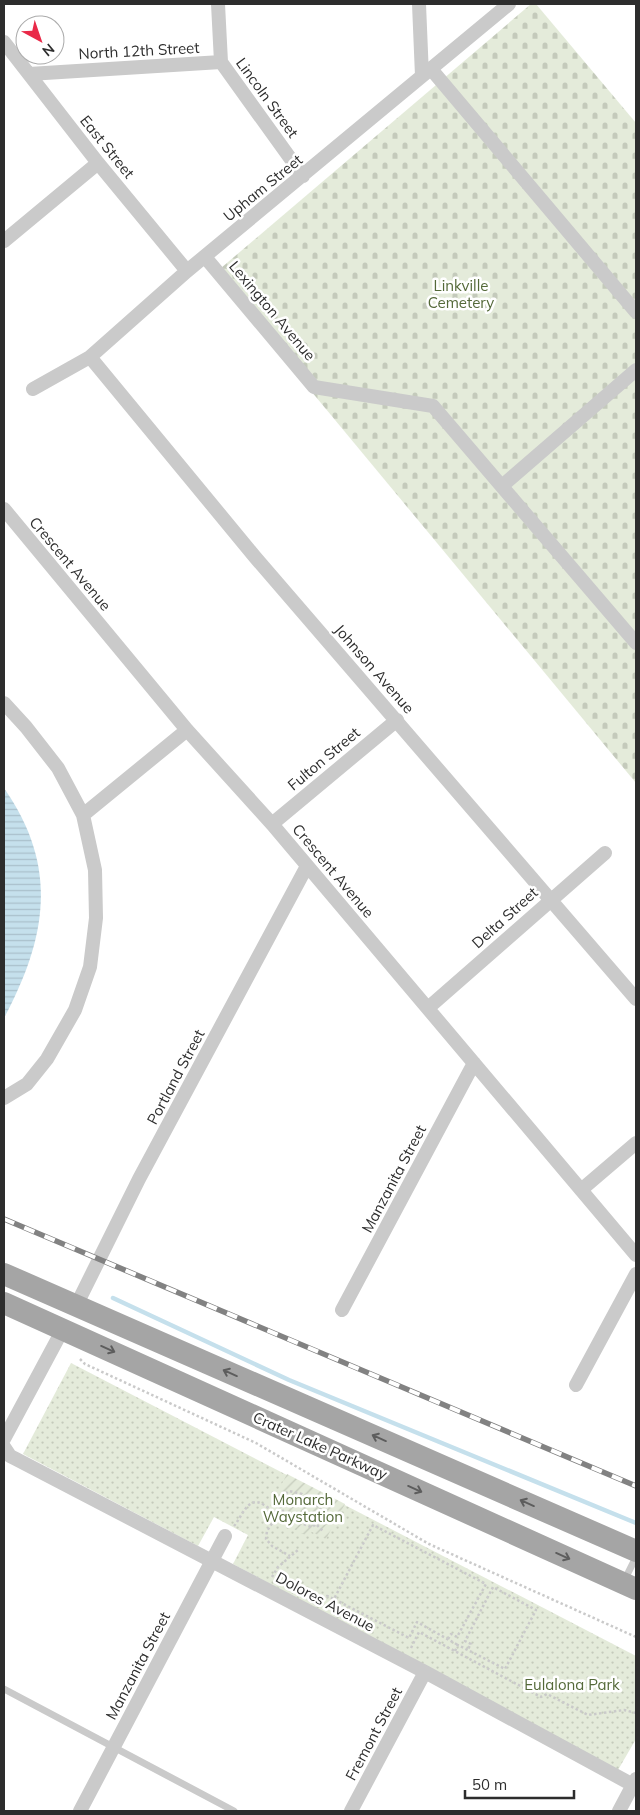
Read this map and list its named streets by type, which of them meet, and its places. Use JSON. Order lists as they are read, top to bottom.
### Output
{
  "streets": {
    "main road": ["Crater Lake Parkway"],
    "street": [
      "North 12th Street",
      "Lincoln Street",
      "East Street",
      "Upham Street",
      "Lexington Avenue",
      "Crescent Avenue",
      "Johnson Avenue",
      "Fulton Street",
      "Delta Street",
      "Portland Street",
      "Manzanita Street",
      "Dolores Avenue",
      "Fremont Street"
    ]
  },
  "crossings": [
    ["North 12th Street", "Lincoln Street"],
    ["North 12th Street", "East Street"],
    ["Lincoln Street", "Upham Street"],
    ["East Street", "Upham Street"],
    ["Upham Street", "Lexington Avenue"],
    ["Upham Street", "Johnson Avenue"],
    ["Crescent Avenue", "Fulton Street"],
    ["Crescent Avenue", "Delta Street"],
    ["Crescent Avenue", "Portland Street"],
    ["Crescent Avenue", "Manzanita Street"],
    ["Johnson Avenue", "Fulton Street"],
    ["Johnson Avenue", "Delta Street"],
    ["Portland Street", "Crater Lake Parkway"],
    ["Manzanita Street", "Dolores Avenue"],
    ["Dolores Avenue", "Fremont Street"]
  ],
  "parks": ["Linkville Cemetery", "Monarch Waystation", "Eulalona Park"],
  "scale_bar": "50 m",
  "north": "bottom right"
}
